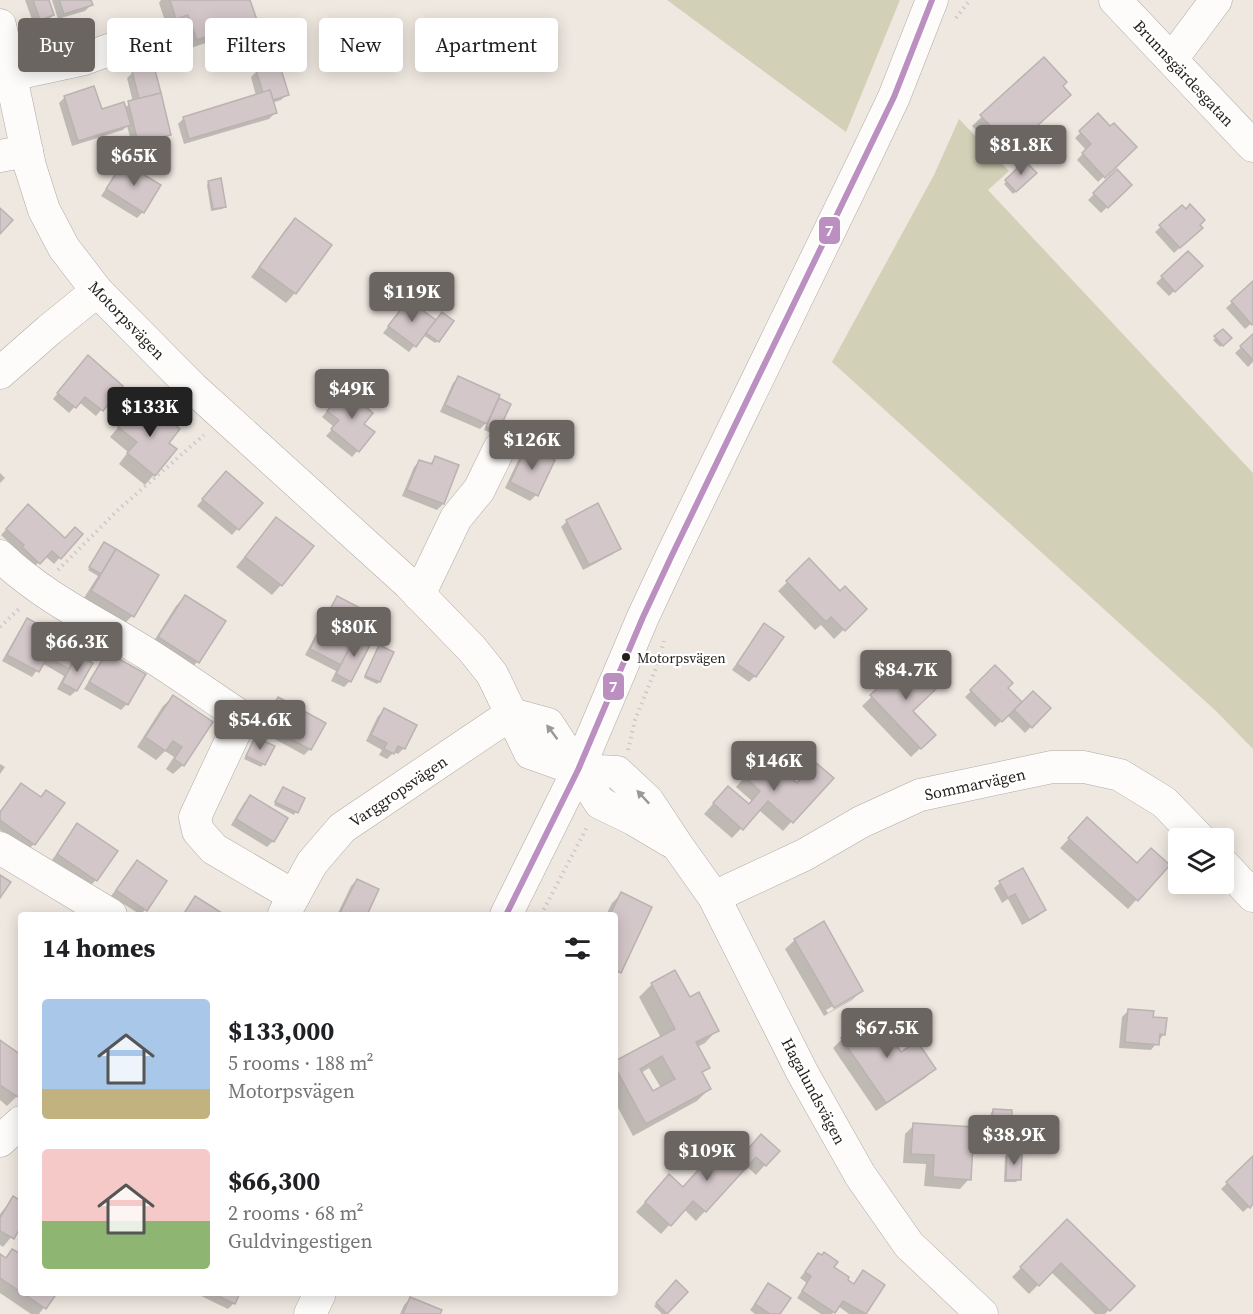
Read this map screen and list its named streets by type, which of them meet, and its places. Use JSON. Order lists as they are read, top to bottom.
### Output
{
  "streets": {
    "street": [
      "Brunnsgärdesgatan",
      "Motorpsvägen",
      "Sommarvägen",
      "Varggropsvägen",
      "Hagalundsvägen"
    ]
  },
  "crossings": [
    ["Motorpsvägen", "Varggropsvägen"],
    ["Motorpsvägen", "Hagalundsvägen"],
    ["Sommarvägen", "Hagalundsvägen"]
  ],
  "places": ["Motorpsvägen"],
  "lines": ["transit line 7"],
  "page": {
    "chip": [
      "Buy",
      "Rent",
      "Filters",
      "New",
      "Apartment"
    ],
    "price": [
      "$81.8K",
      "$65K",
      "$119K",
      "$49K",
      "$133K",
      "$126K",
      "$80K",
      "$66.3K",
      "$84.7K",
      "$54.6K",
      "$146K",
      "$67.5K",
      "$38.9K",
      "$109K"
    ],
    "heading": "14 homes",
    "list": [
      {
        "name": "$133,000",
        "note": "5 rooms · 188 m² · Motorpsvägen"
      },
      {
        "name": "$66,300",
        "note": "2 rooms · 68 m² · Guldvingestigen"
      }
    ]
  }
}
